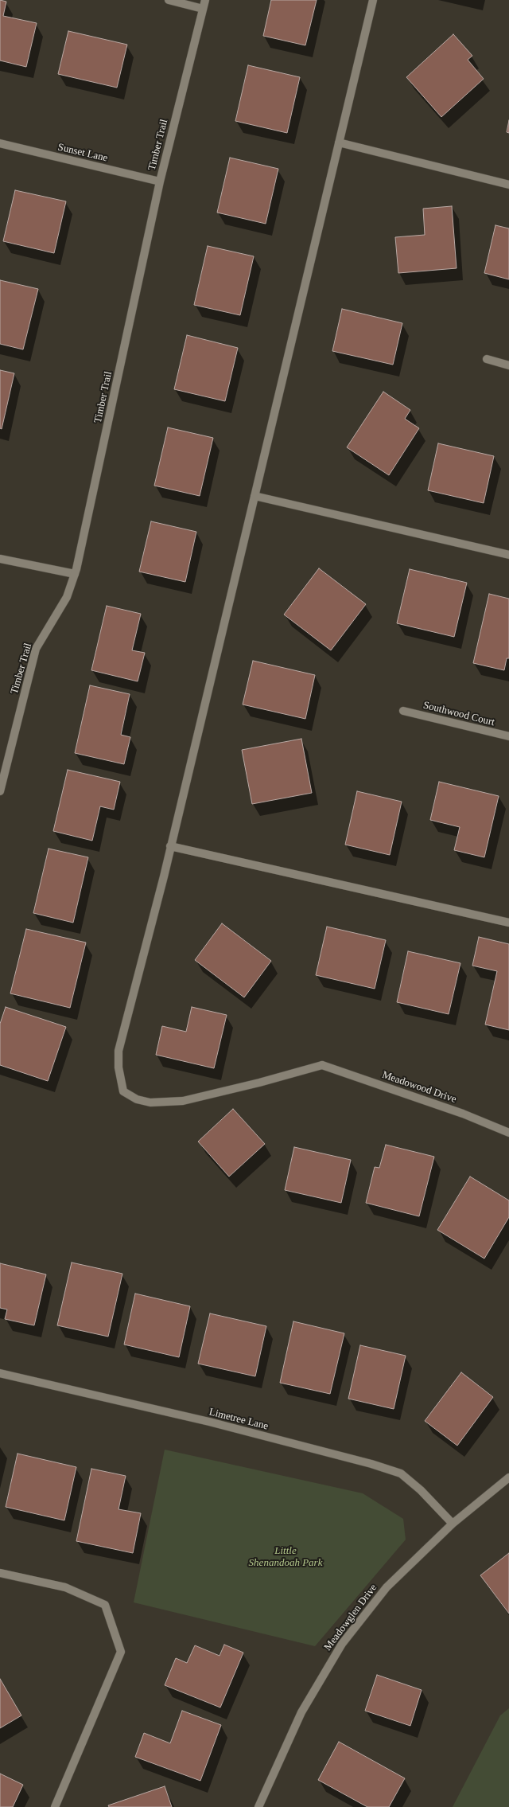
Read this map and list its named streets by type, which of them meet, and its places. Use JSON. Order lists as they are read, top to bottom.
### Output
{
  "streets": {
    "street": [
      "Timber Trail",
      "Sunset Lane",
      "Southwood Court",
      "Meadowood Drive",
      "Limetree Lane",
      "Meadowglen Drive"
    ]
  },
  "crossings": [
    ["Timber Trail", "Sunset Lane"],
    ["Limetree Lane", "Meadowglen Drive"]
  ],
  "parks": ["Little Shenandoah Park"]
}
